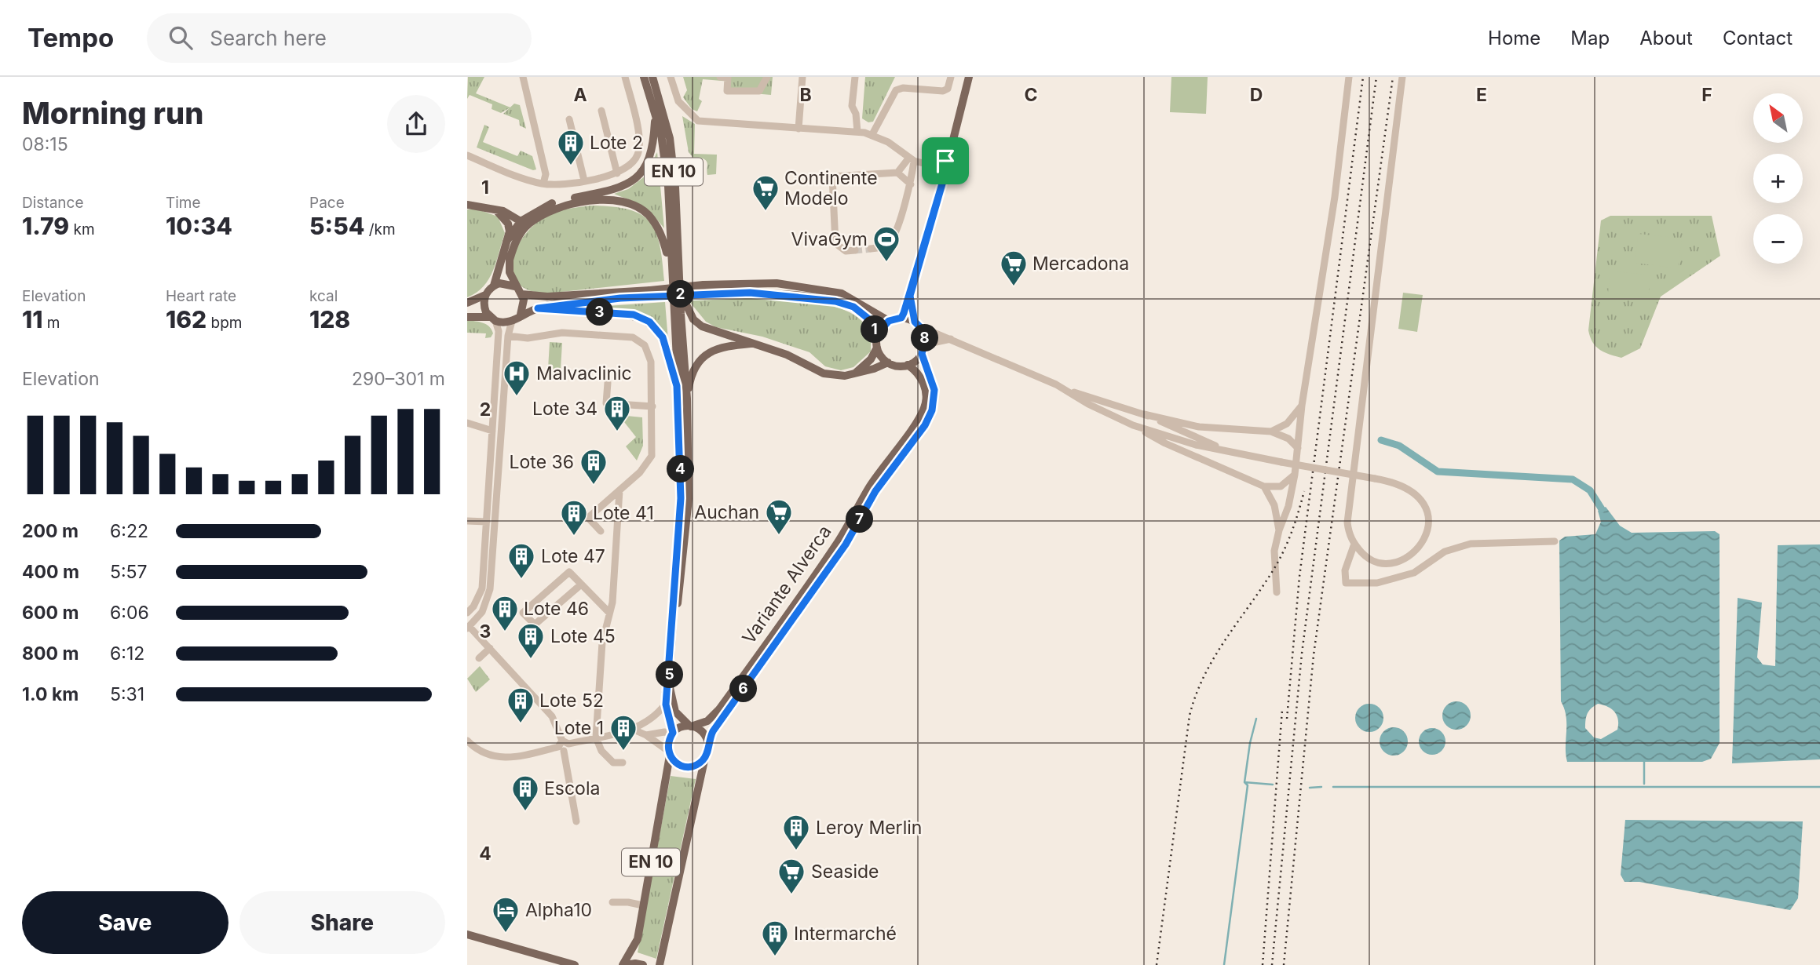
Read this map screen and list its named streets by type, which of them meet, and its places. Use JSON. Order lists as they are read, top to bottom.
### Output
{
  "streets": {
    "main road": ["EN 10", "Variante Alverca"]
  },
  "crossings": [
    ["EN 10", "Variante Alverca"]
  ],
  "places": {
    "building": [
      "Lote 2",
      "Lote 34",
      "Lote 36",
      "Lote 41",
      "Lote 47",
      "Lote 46",
      "Lote 45",
      "Lote 52",
      "Lote 1",
      "Escola",
      "Leroy Merlin",
      "Intermarché"
    ],
    "supermarket": [
      "Continente Modelo",
      "Mercadona",
      "Auchan",
      "Seaside"
    ],
    "sports": ["VivaGym"],
    "hospital": ["Malvaclinic"],
    "hotel": ["Alpha10"]
  },
  "north": "top left",
  "page": {
    "header": "Tempo",
    "search": "Search here",
    "nav": [
      "Home",
      "Map",
      "About",
      "Contact"
    ],
    "heading": ["Morning run", "08:15"],
    "map_buttons": ["+", "−"],
    "stats": [
      ["Distance", "1.79 km"],
      ["Time", "10:34"],
      ["Pace", "5:54 /km"],
      ["Elevation", "11 m"],
      ["Heart rate", "162 bpm"],
      ["kcal", "128"]
    ],
    "pins": [
      "2",
      "3",
      "1",
      "8",
      "4",
      "7",
      "5",
      "6"
    ],
    "chart": ["Elevation", "290–301 m"],
    "list": [
      {
        "name": "200 m",
        "note": "6:22"
      },
      {
        "name": "400 m",
        "note": "5:57"
      },
      {
        "name": "600 m",
        "note": "6:06"
      },
      {
        "name": "800 m",
        "note": "6:12"
      },
      {
        "name": "1.0 km",
        "note": "5:31"
      }
    ],
    "buttons": ["Save", "Share"]
  },
  "grid": {
    "columns": [
      "A",
      "B",
      "C",
      "D",
      "E",
      "F"
    ],
    "rows": [
      "1",
      "2",
      "3",
      "4"
    ]
  }
}
